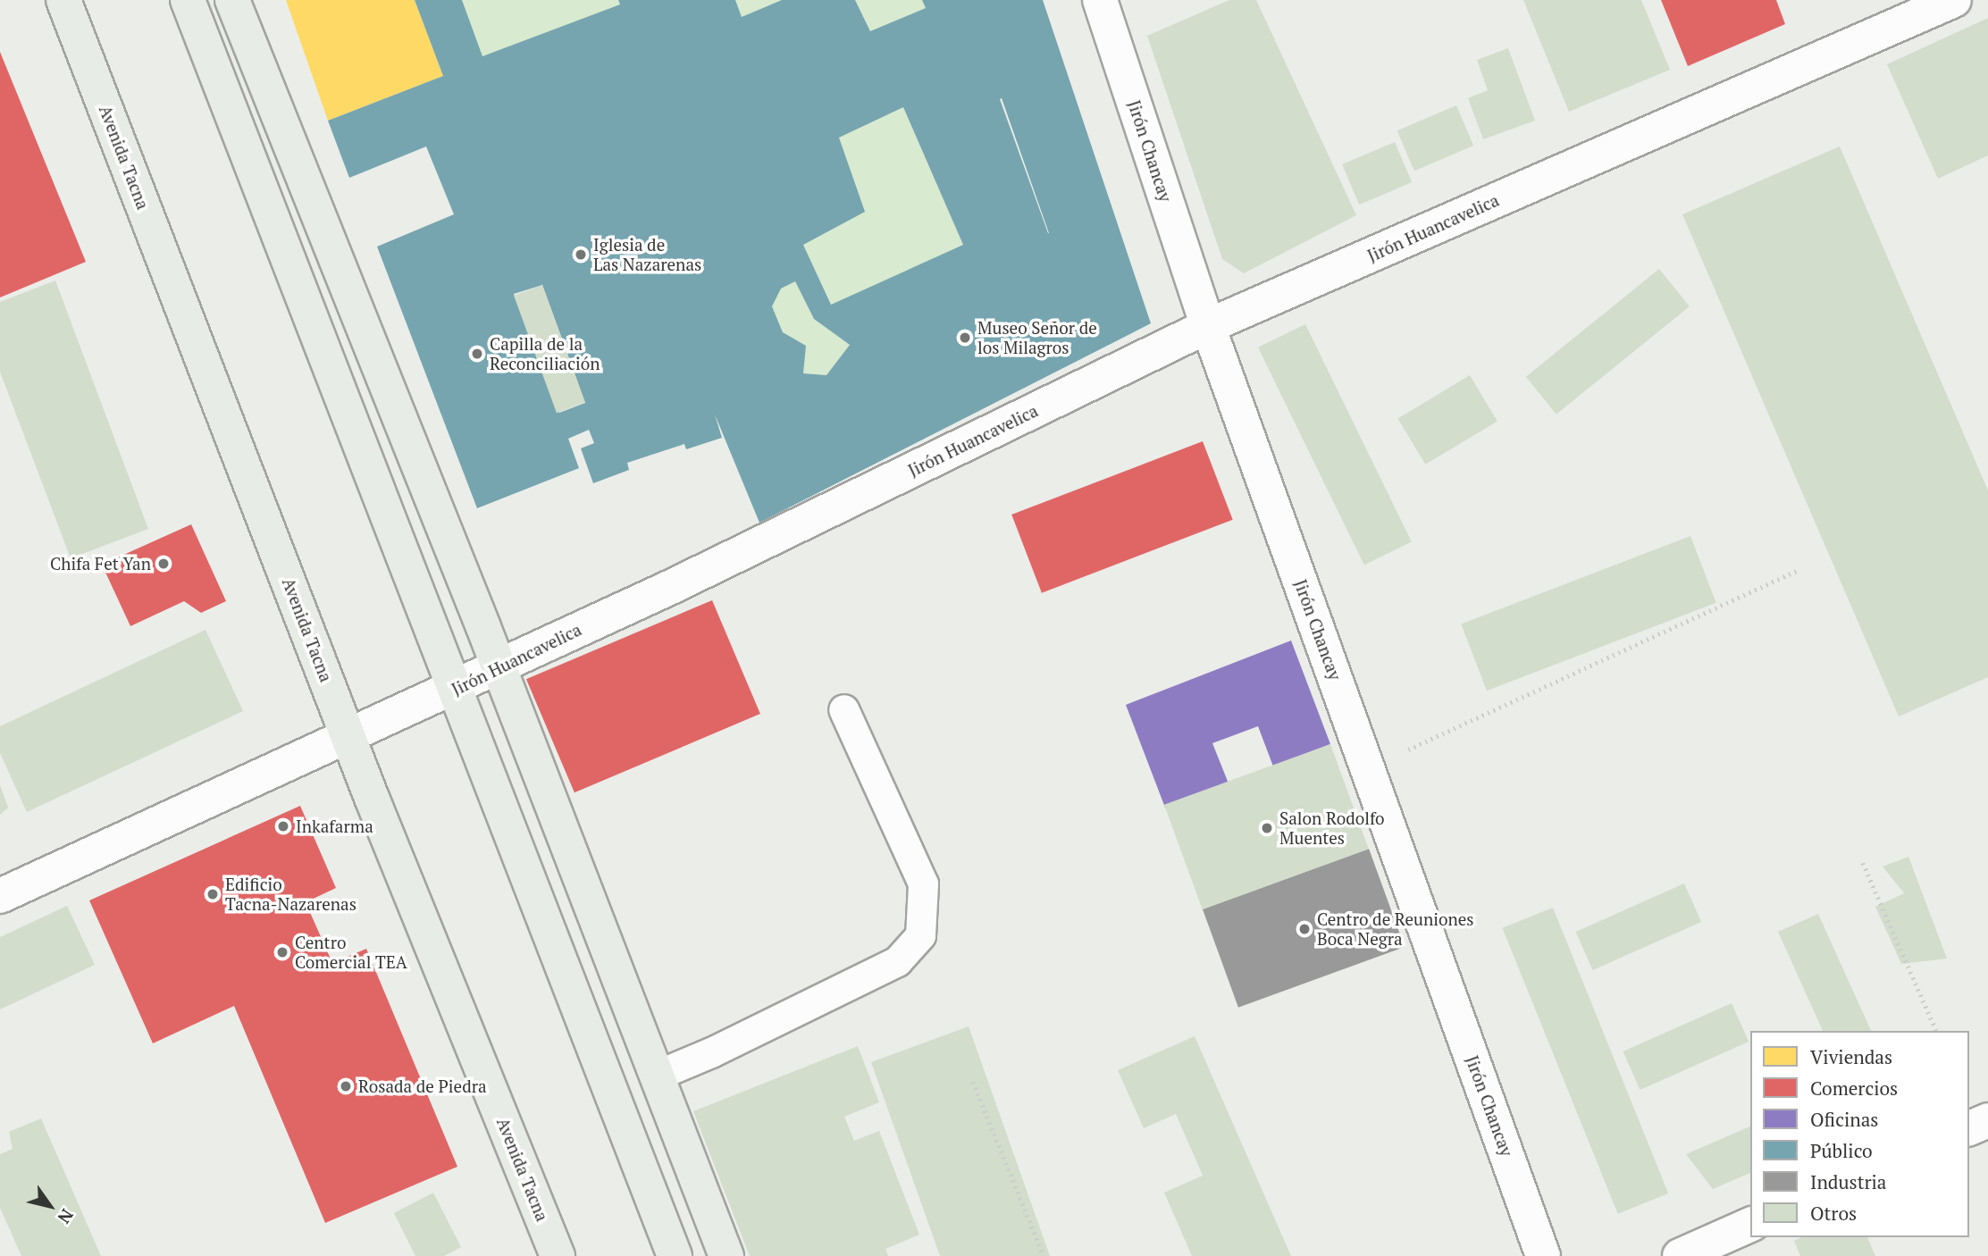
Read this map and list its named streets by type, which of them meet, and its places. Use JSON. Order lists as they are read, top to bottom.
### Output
{
  "streets": {
    "main road": ["Avenida Tacna"],
    "street": ["Jirón Chancay", "Jirón Huancavelica"]
  },
  "crossings": [
    ["Jirón Chancay", "Jirón Huancavelica"],
    ["Avenida Tacna", "Jirón Huancavelica"]
  ],
  "places": [
    "Iglesia de Las Nazarenas",
    "Museo Señor de los Milagros",
    "Capilla de la Reconciliación",
    "Chifa Fet Yan",
    "Inkafarma",
    "Salon Rodolfo Muentes",
    "Edificio Tacna-Nazarenas",
    "Centro de Reuniones Boca Negra",
    "Centro Comercial TEA",
    "Rosada de Piedra"
  ],
  "legend": [
    "Viviendas",
    "Comercios",
    "Oficinas",
    "Público",
    "Industria",
    "Otros"
  ],
  "north": "bottom right"
}
